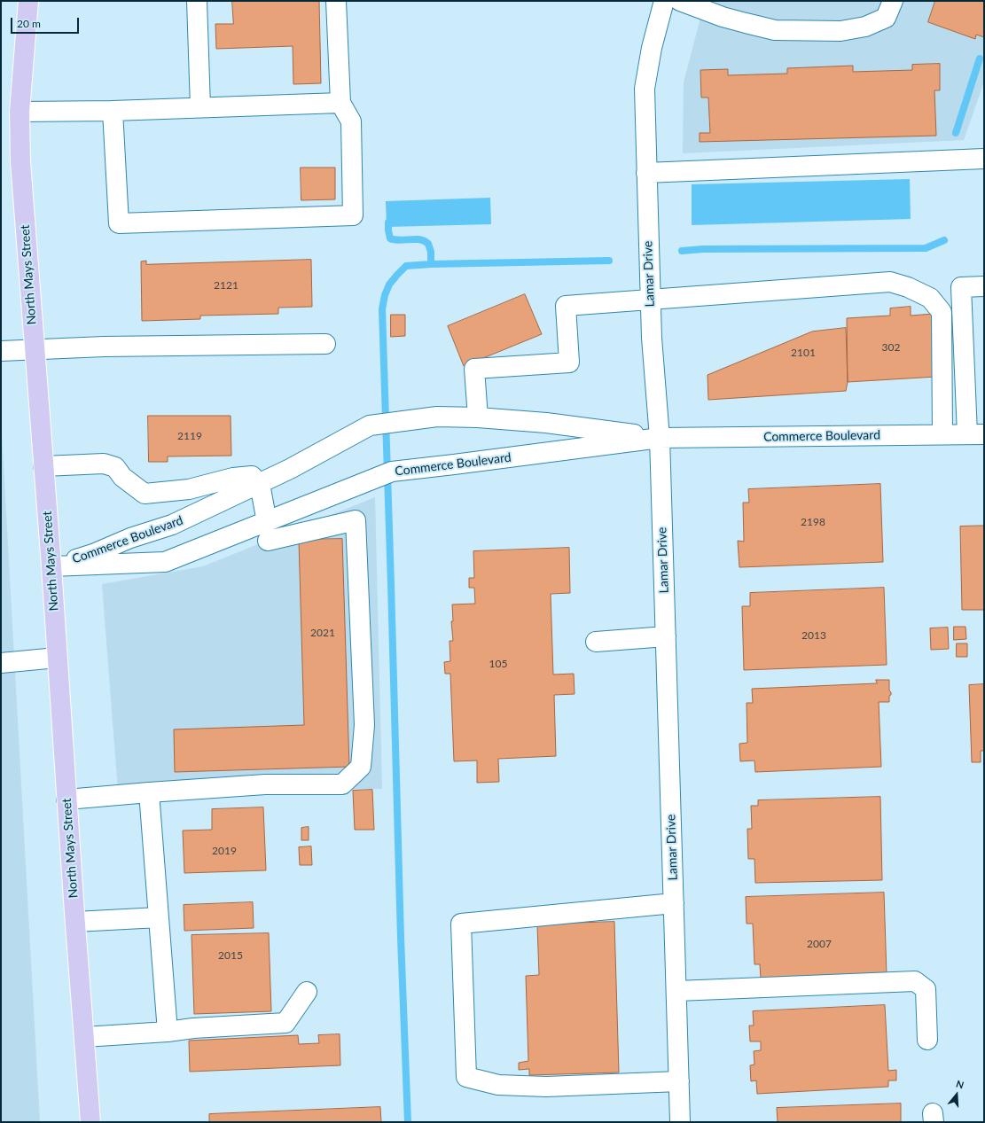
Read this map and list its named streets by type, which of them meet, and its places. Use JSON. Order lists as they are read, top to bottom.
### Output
{
  "streets": {
    "main road": ["North Mays Street"],
    "street": ["Lamar Drive", "Commerce Boulevard"]
  },
  "crossings": [
    ["Lamar Drive", "Commerce Boulevard"],
    ["North Mays Street", "Commerce Boulevard"]
  ],
  "house_numbers": [
    "2121",
    "302",
    "2101",
    "2119",
    "2198",
    "2021",
    "2013",
    "105",
    "2019",
    "2007",
    "2015"
  ],
  "scale_bar": "20 m",
  "north": "top"
}
